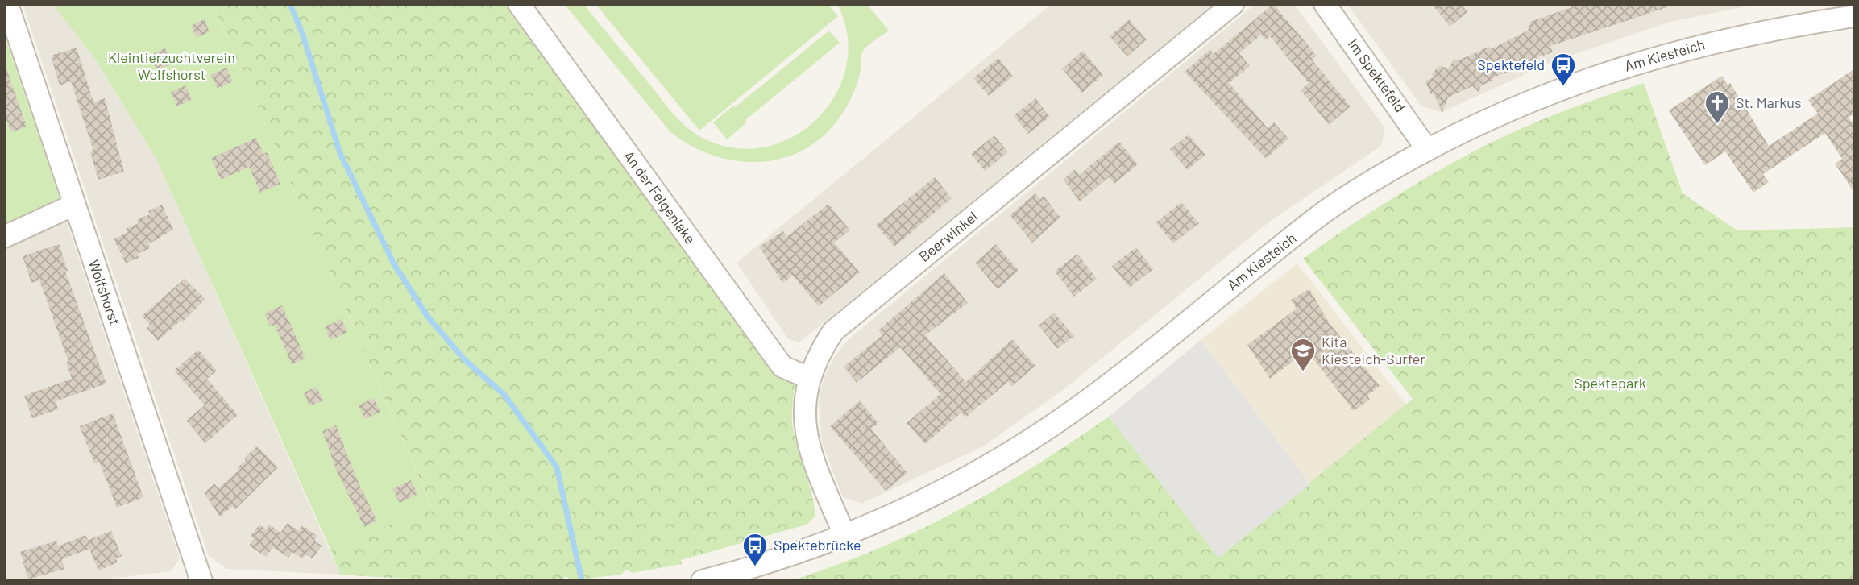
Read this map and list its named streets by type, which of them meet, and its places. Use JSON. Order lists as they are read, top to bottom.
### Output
{
  "streets": {
    "street": [
      "Am Kiesteich",
      "Im Spektefeld",
      "An der Felgenlake",
      "Beerwinkel",
      "Wolfshorst"
    ]
  },
  "crossings": [
    ["Am Kiesteich", "Im Spektefeld"],
    ["Am Kiesteich", "Beerwinkel"],
    ["An der Felgenlake", "Beerwinkel"]
  ],
  "parks": ["Kleintierzuchtverein Wolfshorst", "Spektepark"],
  "places": {
    "bus stop": ["Spektefeld", "Spektebrücke"],
    "church": ["St. Markus"],
    "school or university": ["Kita Kiesteich-Surfer"]
  }
}
